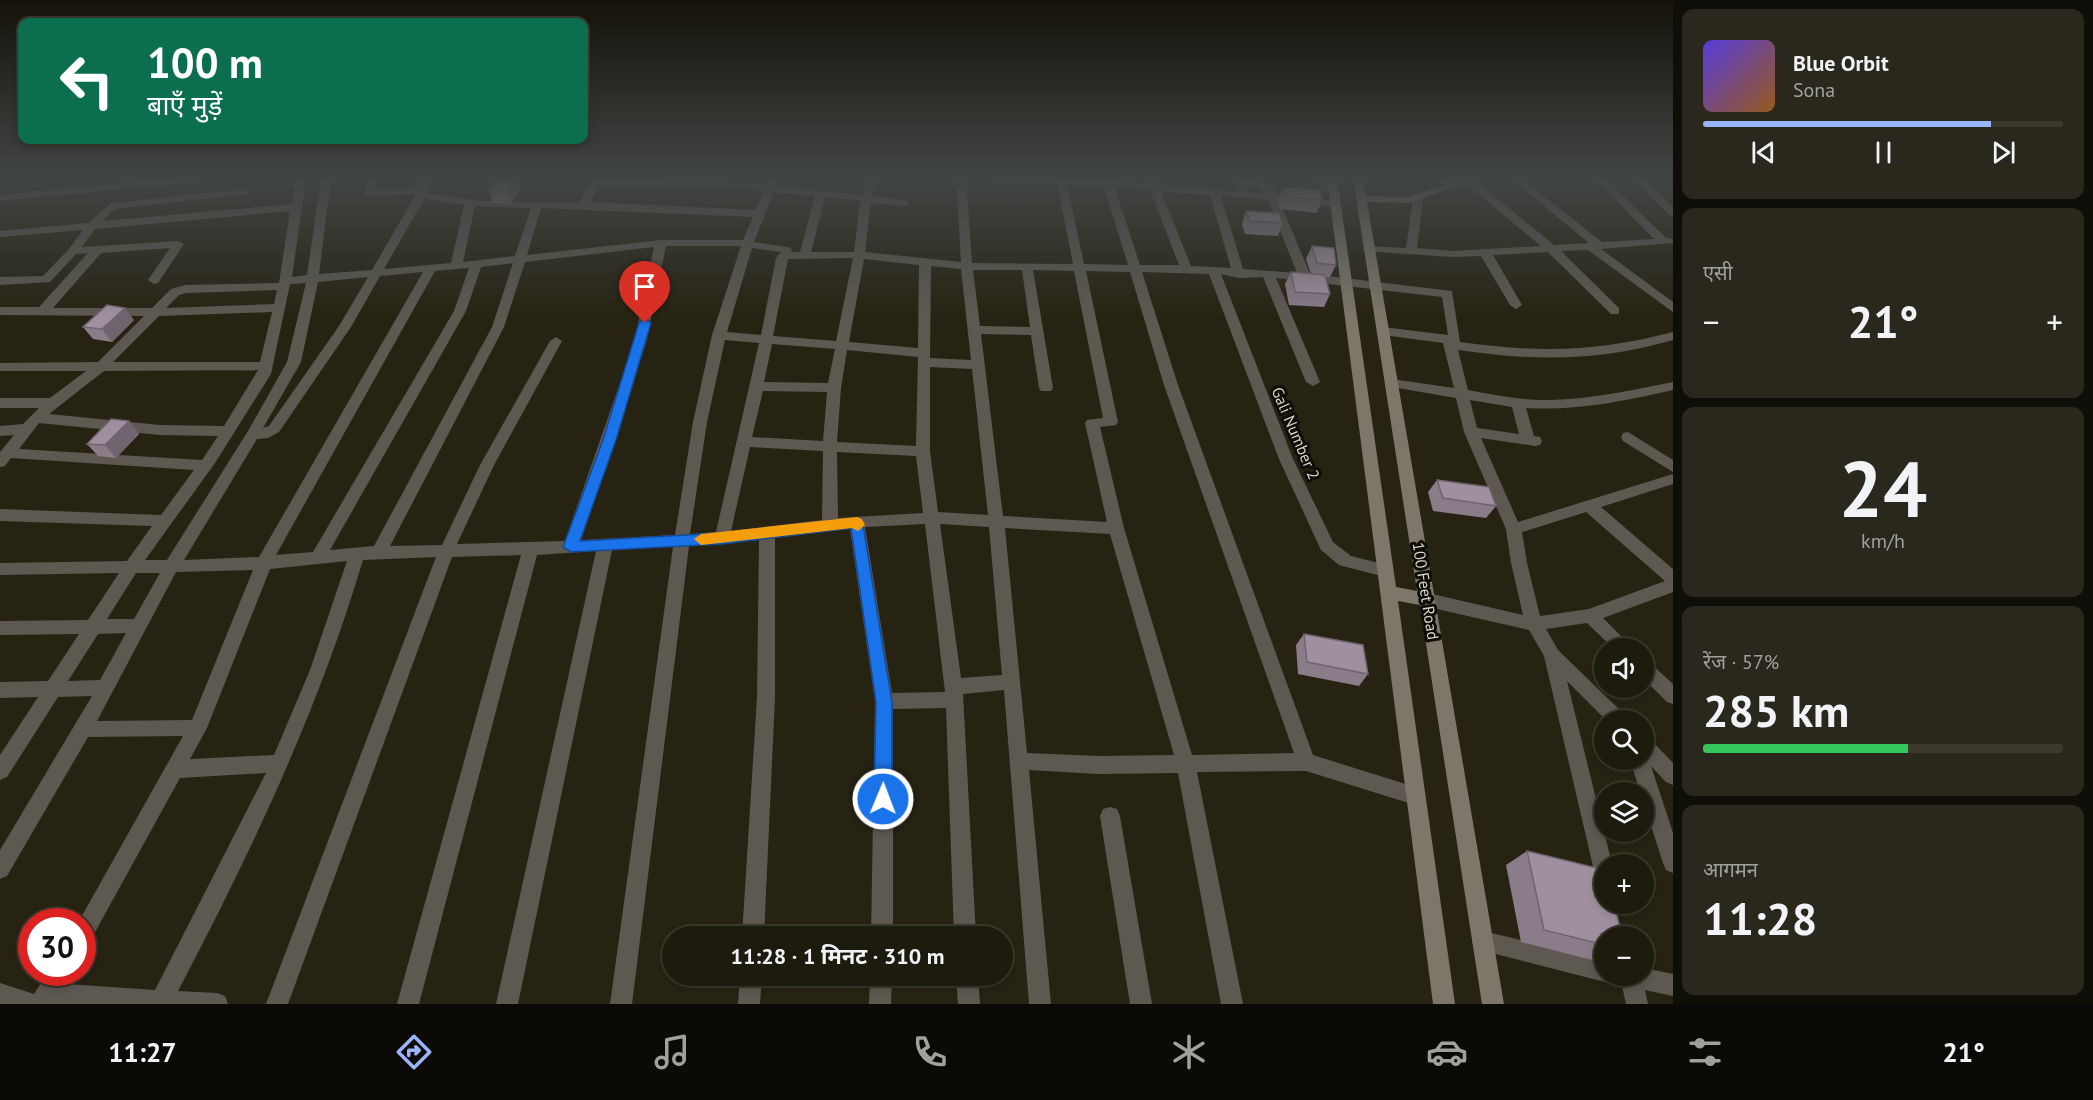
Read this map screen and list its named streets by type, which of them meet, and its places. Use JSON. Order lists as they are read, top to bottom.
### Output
{
  "streets": {
    "main road": ["100 Feet Road"],
    "street": ["Gali Number 2"]
  },
  "page": {
    "turn": ["100 m", "बाएँ मुड़ें"],
    "song": ["Blue Orbit", "Sona"],
    "tile": [
      "एसी",
      ["24", "km/h"],
      ["रेंज · 57%", "285 km"],
      ["आगमन", "11:28"]
    ],
    "heat": ["−", "21°", "+"],
    "map_buttons": ["+", "−"],
    "limit": "30",
    "trip": "11:28 · 1 मिनट · 310 m",
    "tabs": ["11:27", "21°"]
  }
}
